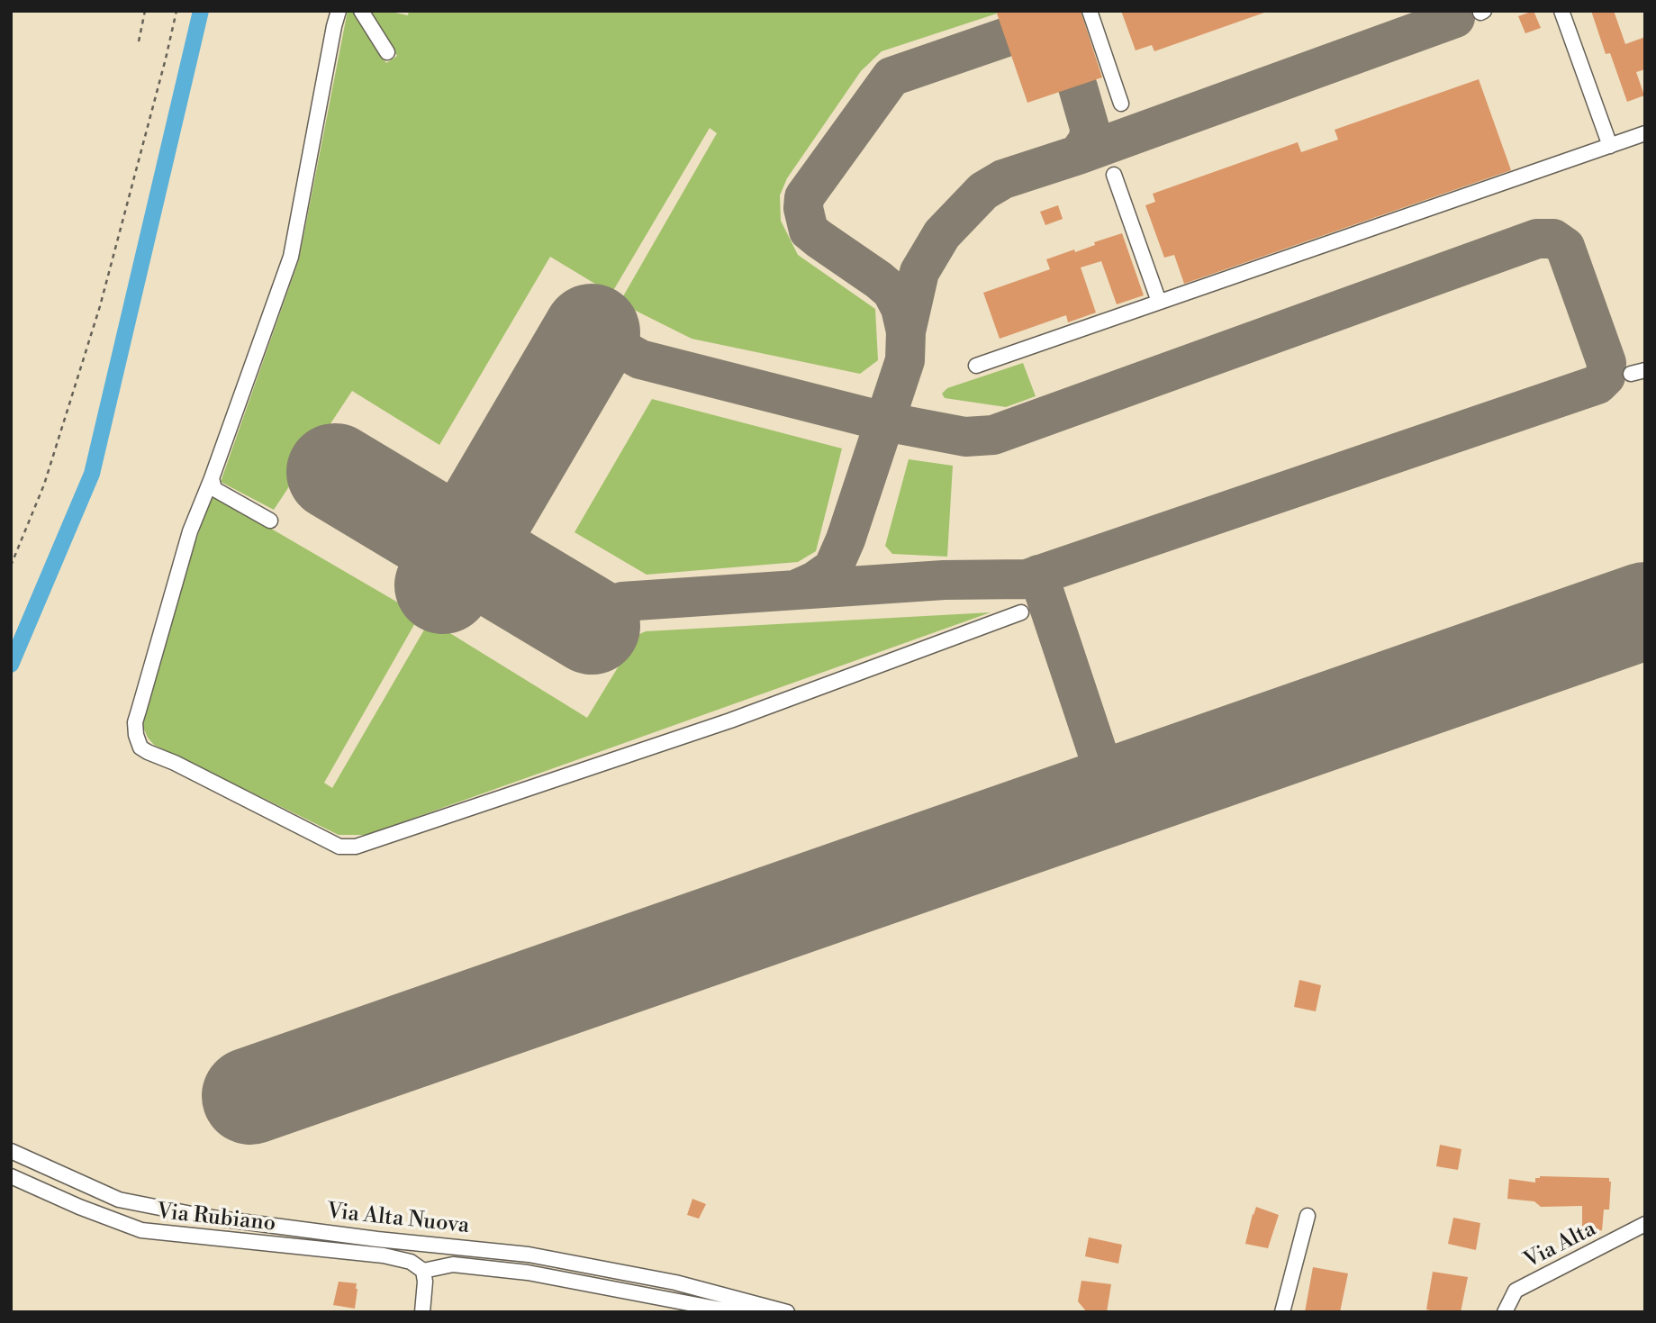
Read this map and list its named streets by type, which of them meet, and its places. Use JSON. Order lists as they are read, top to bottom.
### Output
{
  "streets": {
    "street": ["Via Rubiano", "Via Alta Nuova", "Via Alta"]
  }
}
